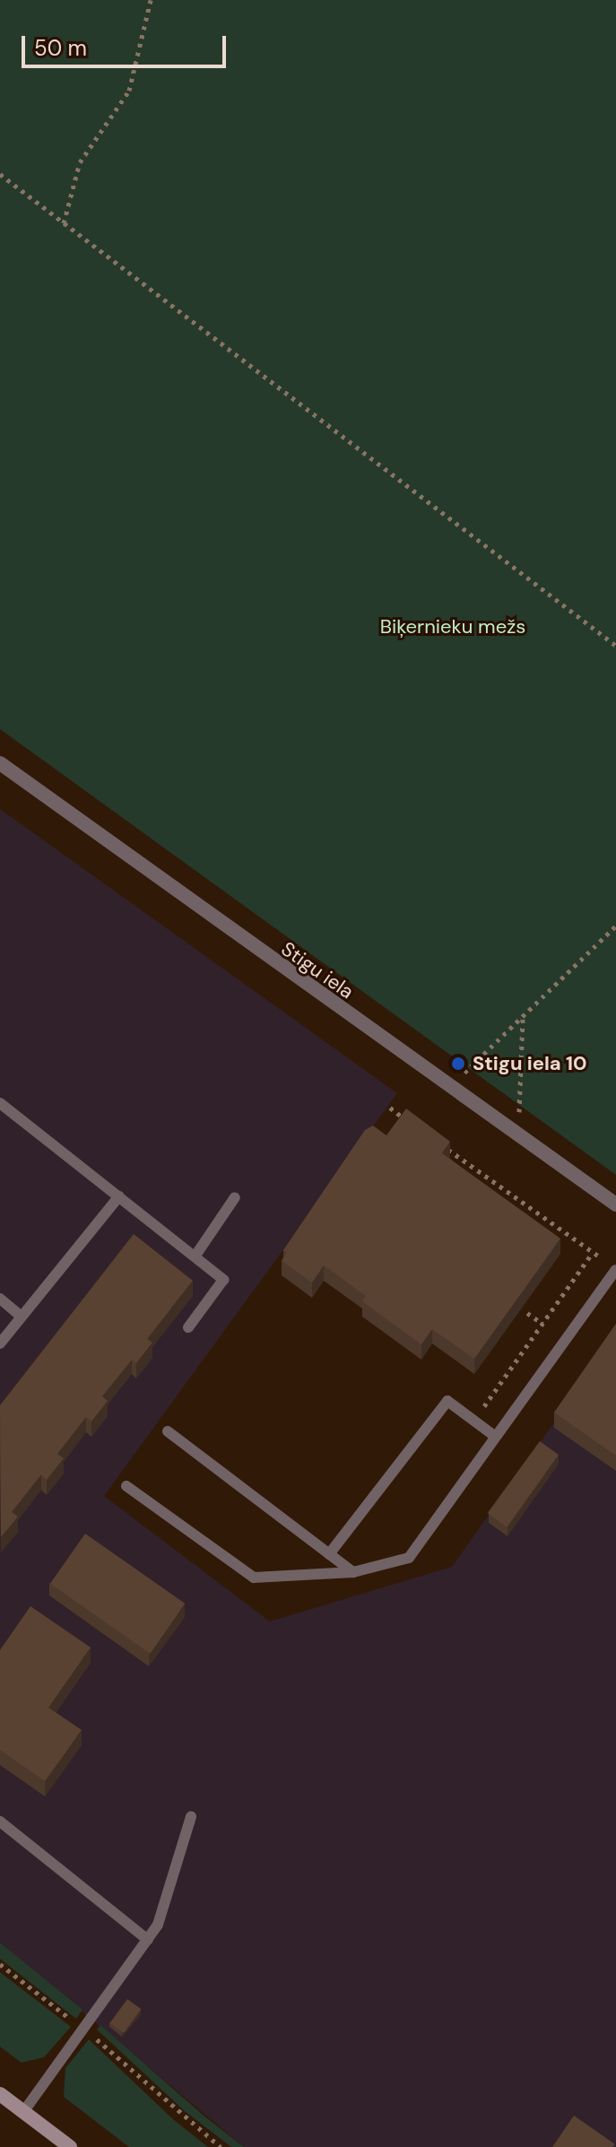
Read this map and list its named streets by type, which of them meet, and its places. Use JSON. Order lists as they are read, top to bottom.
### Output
{
  "streets": {
    "street": ["Stigu iela"]
  },
  "parks": ["Biķernieku mežs"],
  "places": ["Stigu iela 10"],
  "scale_bar": "50 m"
}
